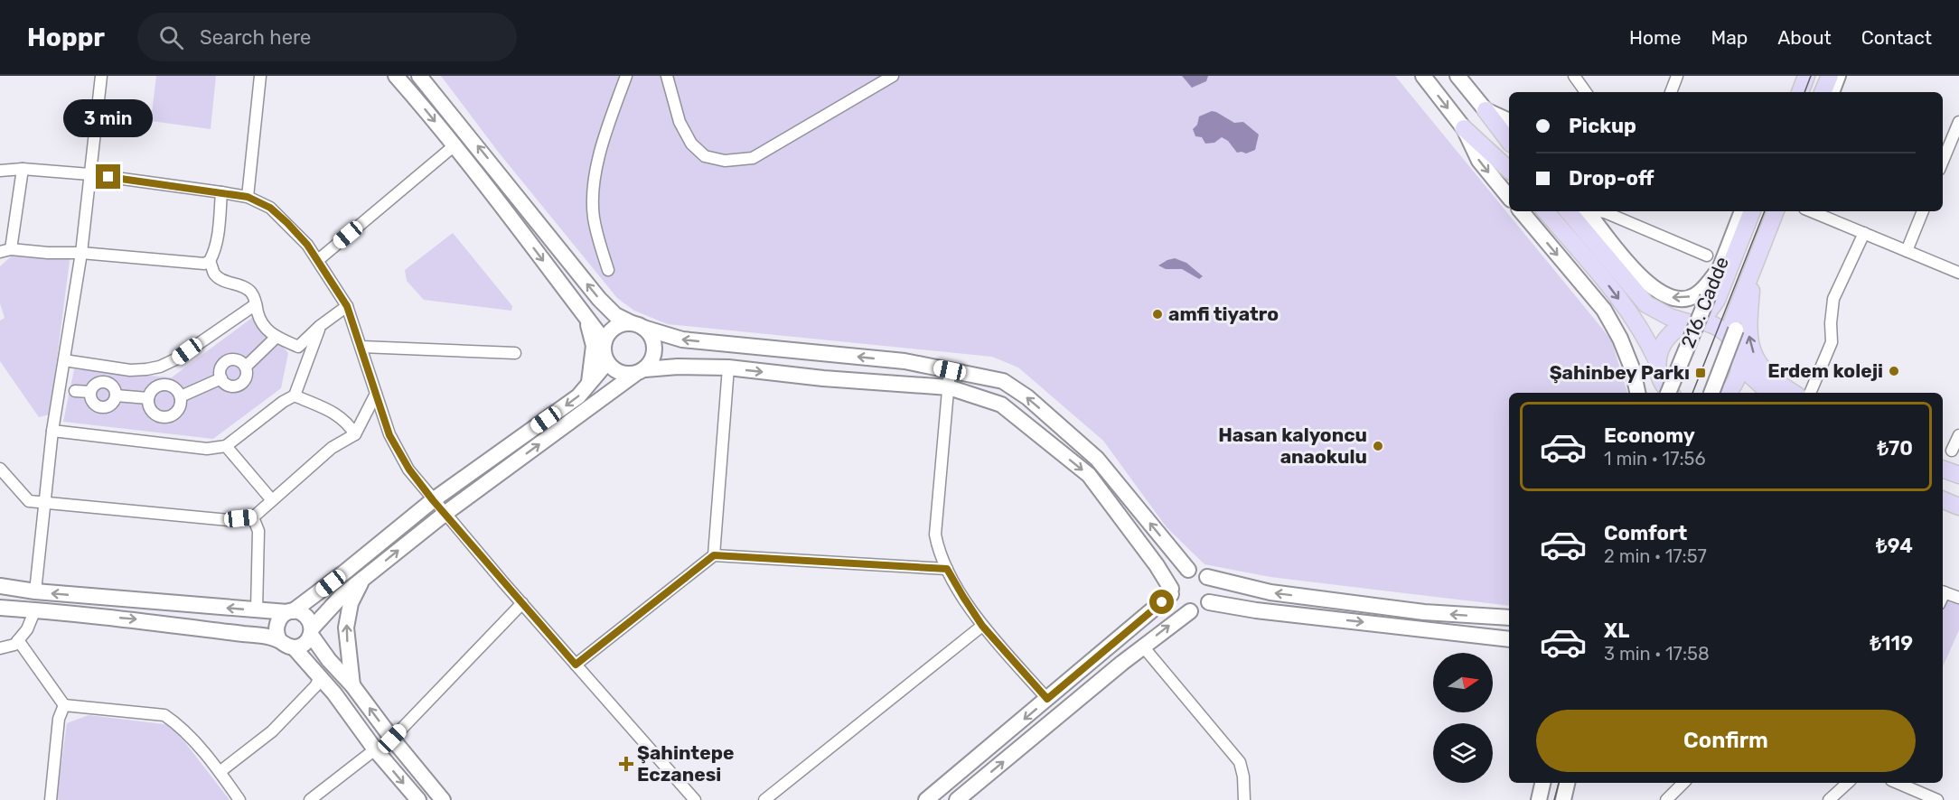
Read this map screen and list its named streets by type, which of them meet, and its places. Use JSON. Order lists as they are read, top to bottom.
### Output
{
  "streets": {
    "street": ["216. Cadde"]
  },
  "places": {
    "other": ["amfi tiyatro", "Erdem koleji", "Hasan kalyoncu anaokulu"],
    "transit": ["Şahinbey Parkı"],
    "health": ["Şahintepe Eczanesi"]
  },
  "north": "right",
  "page": {
    "header": "Hoppr",
    "search": "Search here",
    "nav": [
      "Home",
      "Map",
      "About",
      "Contact"
    ],
    "banner": ["Pickup", "Drop-off"],
    "bubble": "3 min",
    "list": [
      {
        "name": "Economy",
        "note": "1 min · 17:56",
        "value": "₺70"
      },
      {
        "name": "Comfort",
        "note": "2 min · 17:57",
        "value": "₺94"
      },
      {
        "name": "XL",
        "note": "3 min · 17:58",
        "value": "₺119"
      }
    ],
    "buttons": "Confirm"
  }
}
